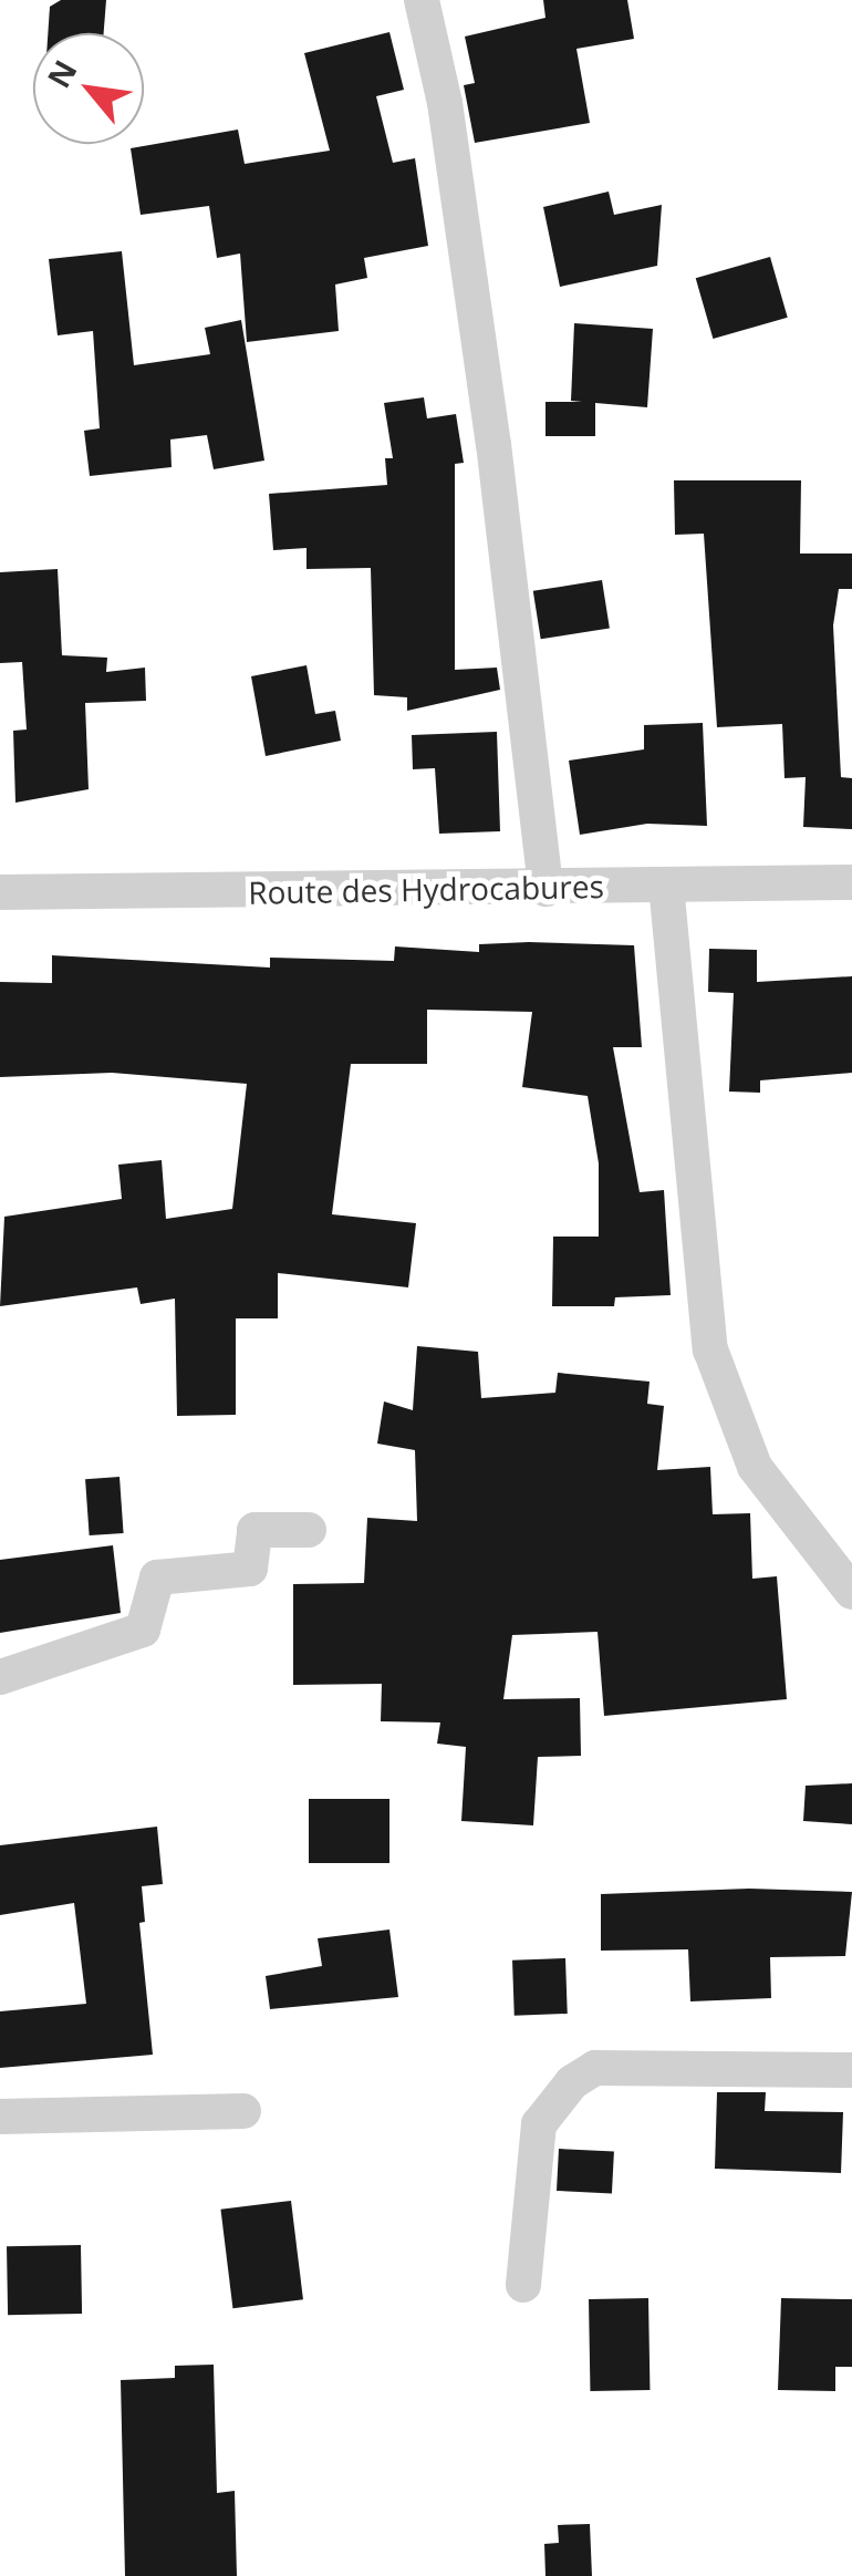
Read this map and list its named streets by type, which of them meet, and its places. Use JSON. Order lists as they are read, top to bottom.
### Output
{
  "streets": {
    "street": ["Route des Hydrocabures"]
  },
  "north": "top left"
}
